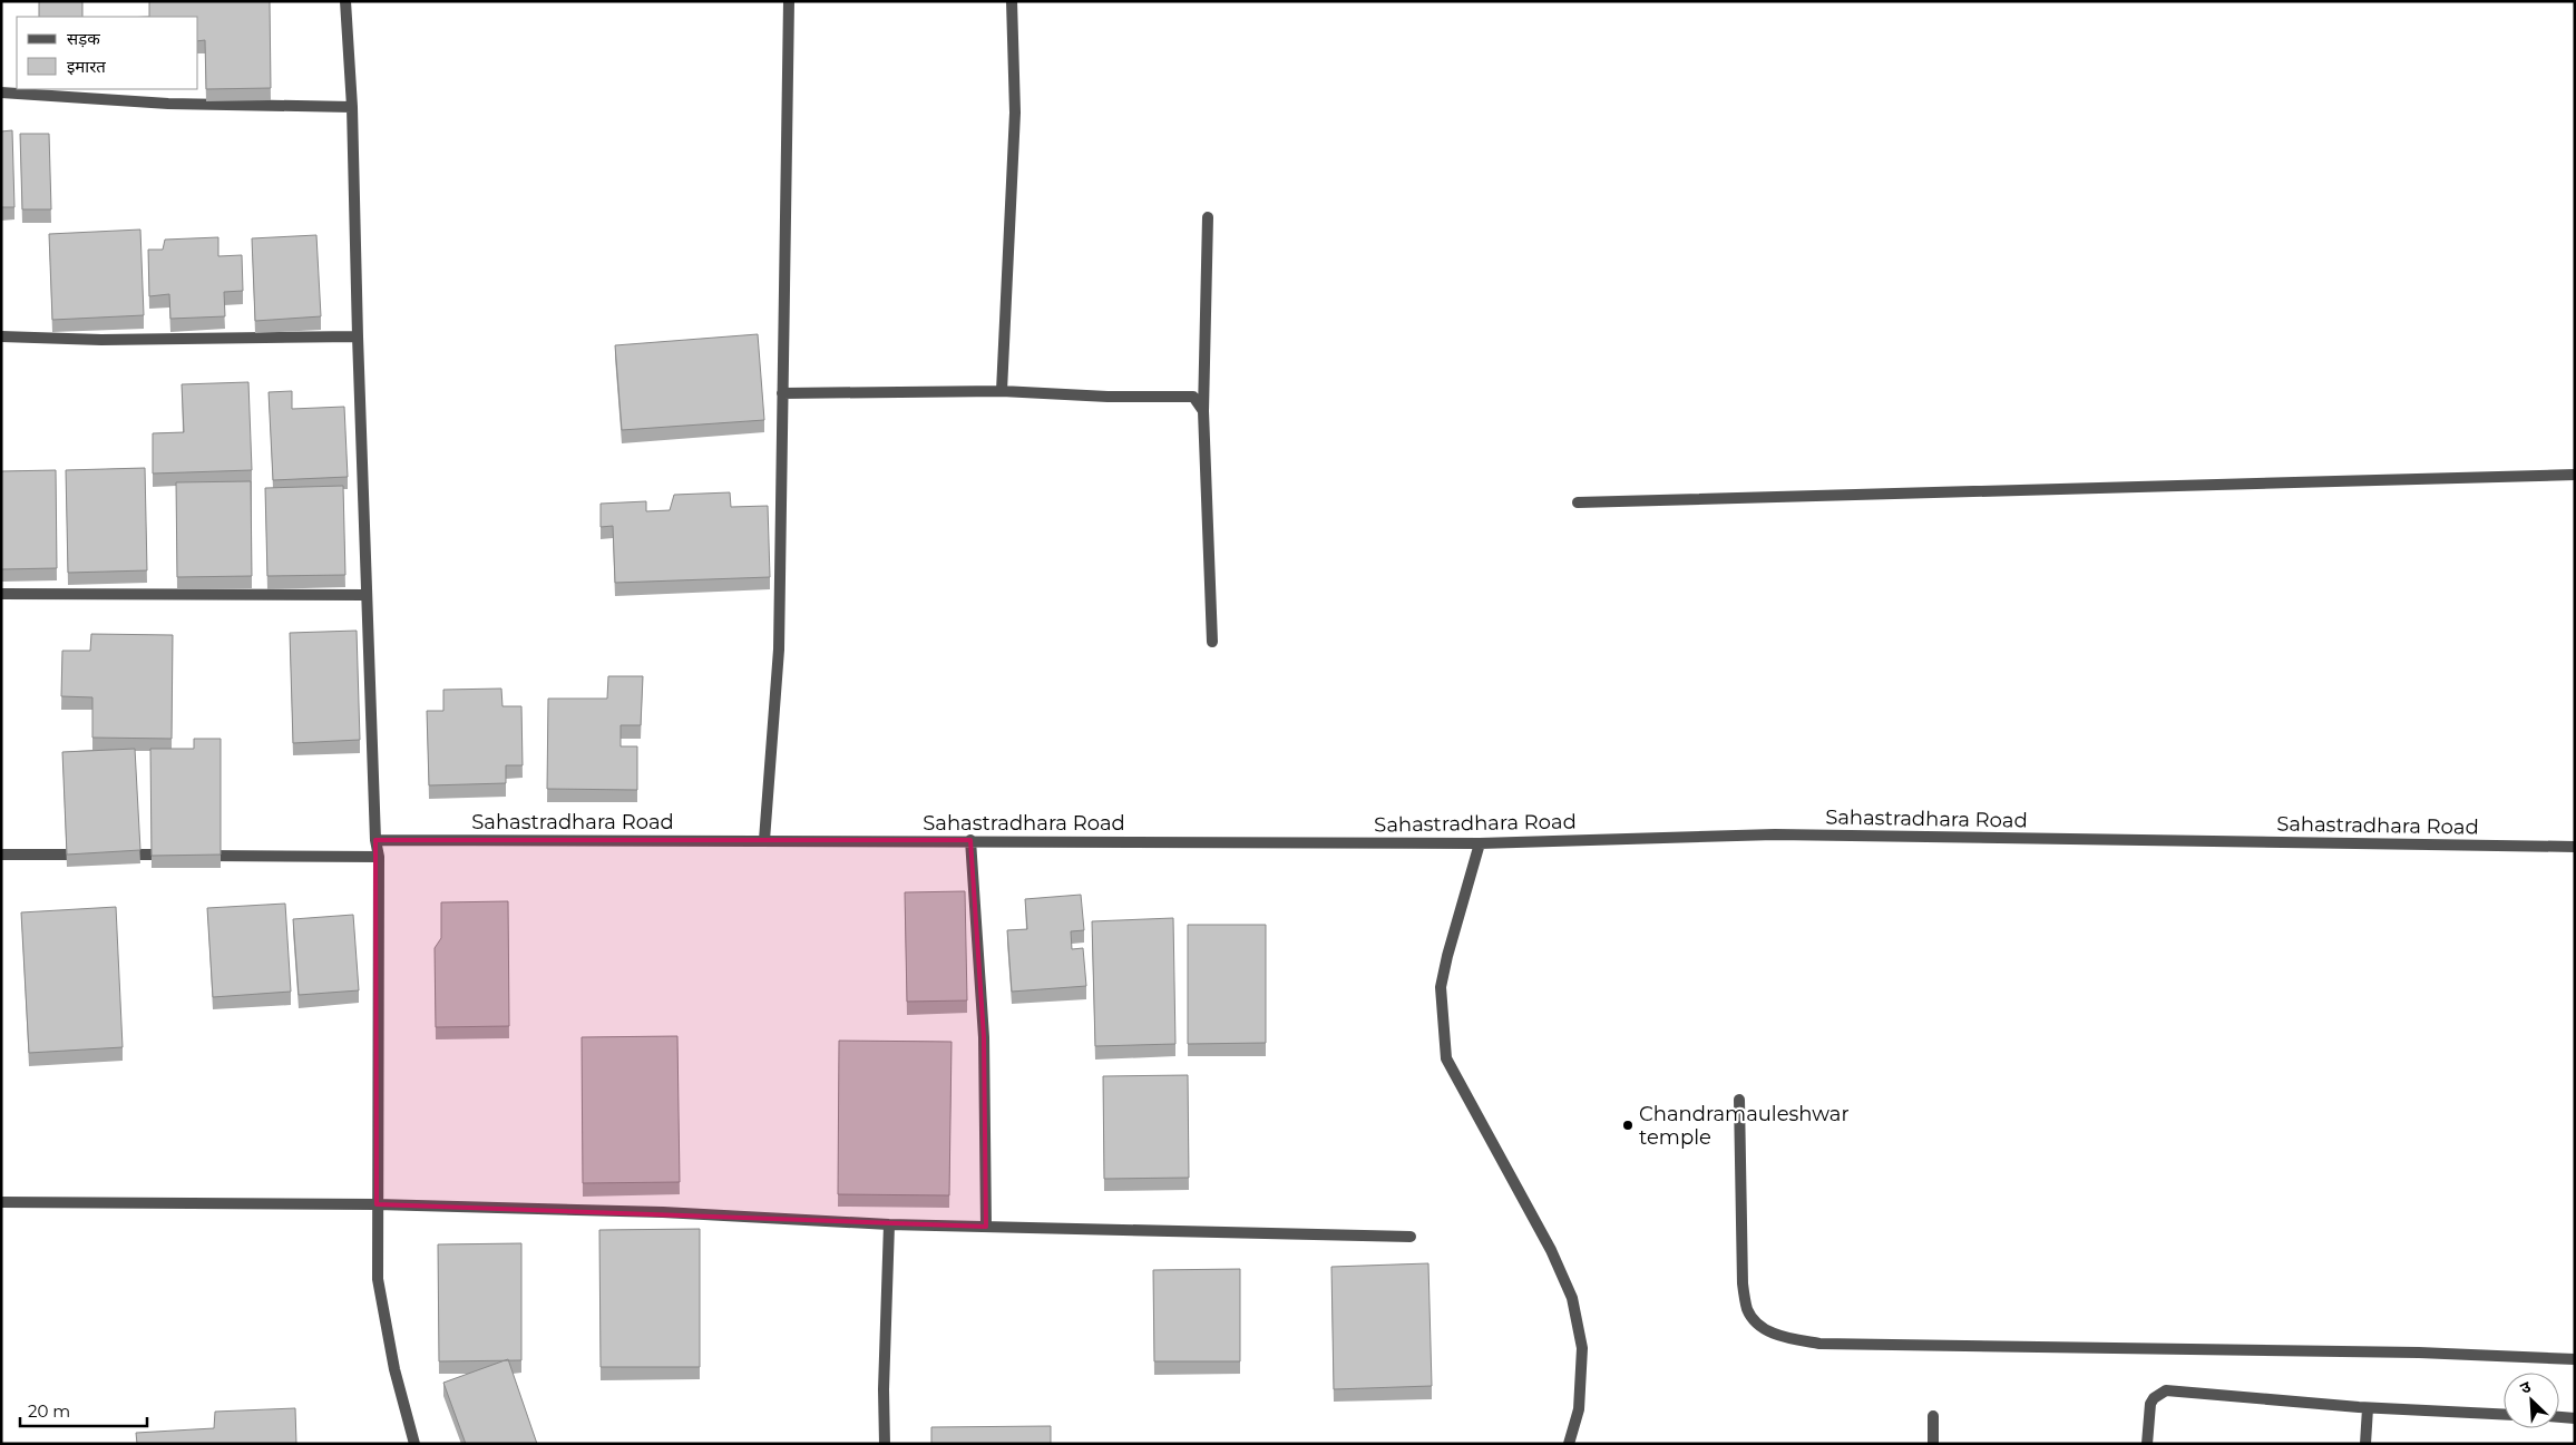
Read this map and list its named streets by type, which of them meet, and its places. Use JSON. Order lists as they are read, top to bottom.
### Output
{
  "streets": {
    "street": ["Sahastradhara Road"]
  },
  "places": ["Chandramauleshwar temple"],
  "legend": ["सड़क", "इमारत"],
  "scale_bar": "20 m",
  "north": "top left"
}
